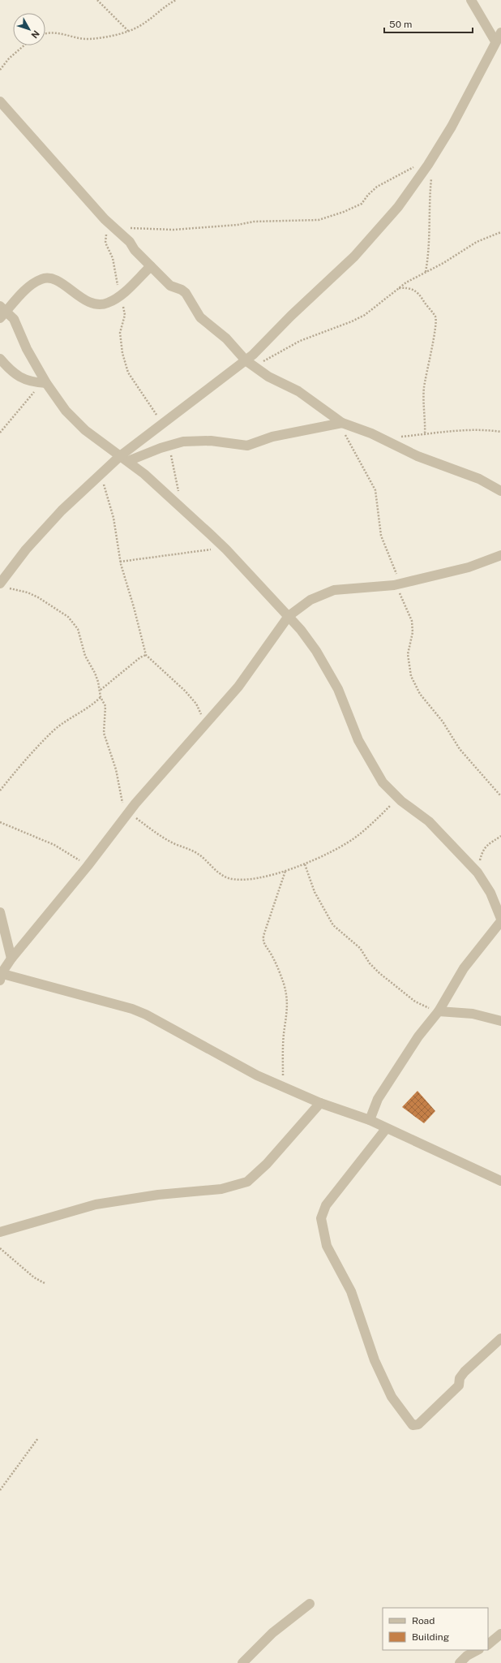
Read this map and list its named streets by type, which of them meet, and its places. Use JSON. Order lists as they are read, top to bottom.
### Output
{
  "legend": ["Road", "Building"],
  "scale_bar": "50 m",
  "north": "bottom right"
}
